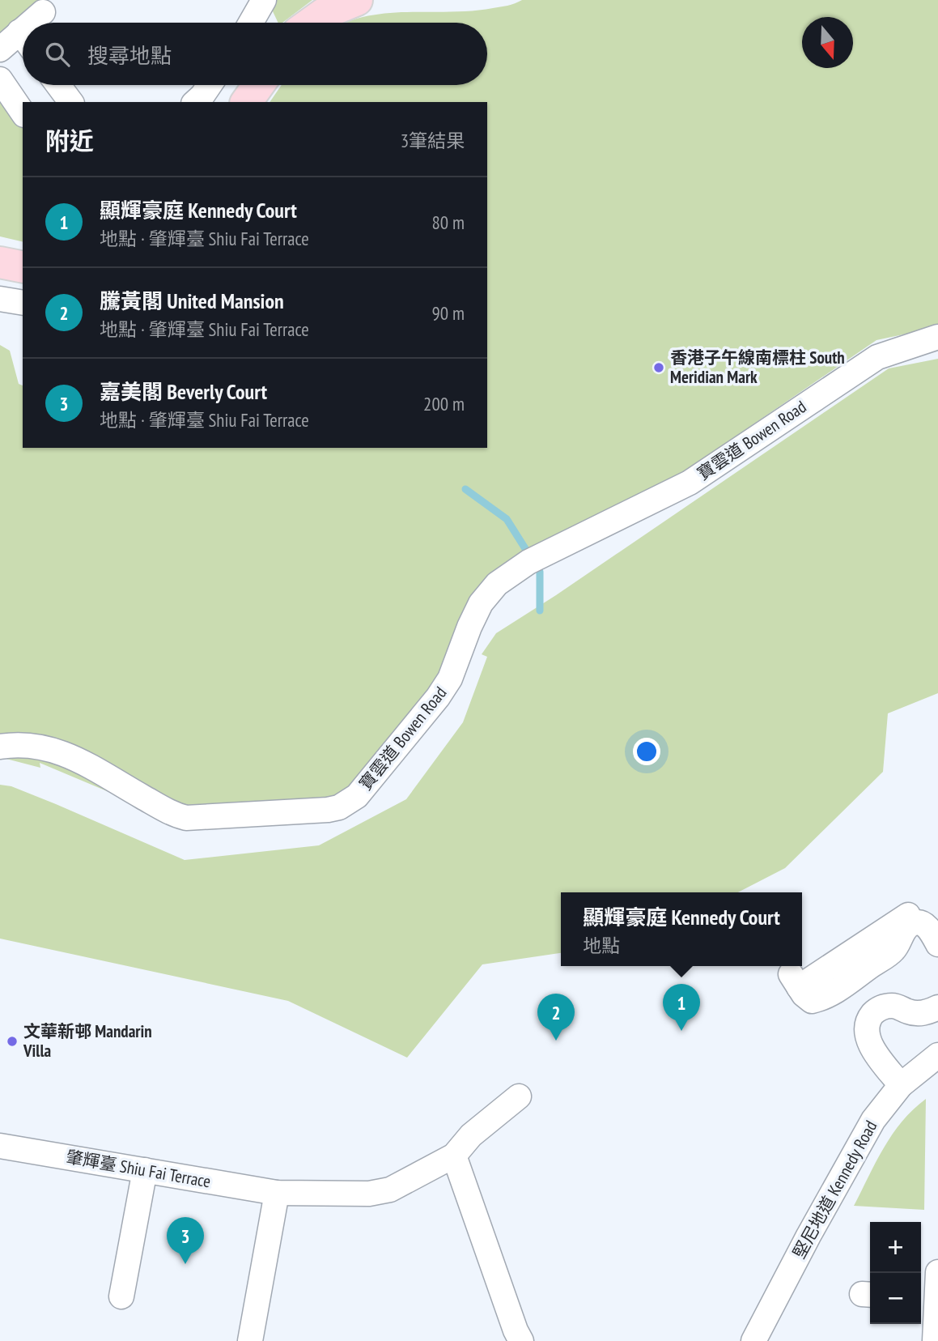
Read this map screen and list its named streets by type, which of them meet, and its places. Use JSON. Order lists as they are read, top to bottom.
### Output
{
  "streets": {
    "street": ["寶雲道 Bowen Road", "肇輝臺 Shiu Fai Terrace", "堅尼地道 Kennedy Road"]
  },
  "places": ["香港子午線南標柱 South Meridian Mark", "文華新邨 Mandarin Villa"],
  "north": "bottom",
  "page": {
    "search": "搜尋地點",
    "heading": ["附近", "3筆結果"],
    "list": [
      {
        "mark": "1",
        "name": "顯輝豪庭 Kennedy Court",
        "note": "地點 · 肇輝臺 Shiu Fai Terrace",
        "value": "80 m"
      },
      {
        "mark": "2",
        "name": "騰黃閣 United Mansion",
        "note": "地點 · 肇輝臺 Shiu Fai Terrace",
        "value": "90 m"
      },
      {
        "mark": "3",
        "name": "嘉美閣 Beverly Court",
        "note": "地點 · 肇輝臺 Shiu Fai Terrace",
        "value": "200 m"
      }
    ],
    "popup": ["顯輝豪庭 Kennedy Court", "地點"],
    "pins": ["1", "2", "3"],
    "map_buttons": ["+", "−"]
  }
}
